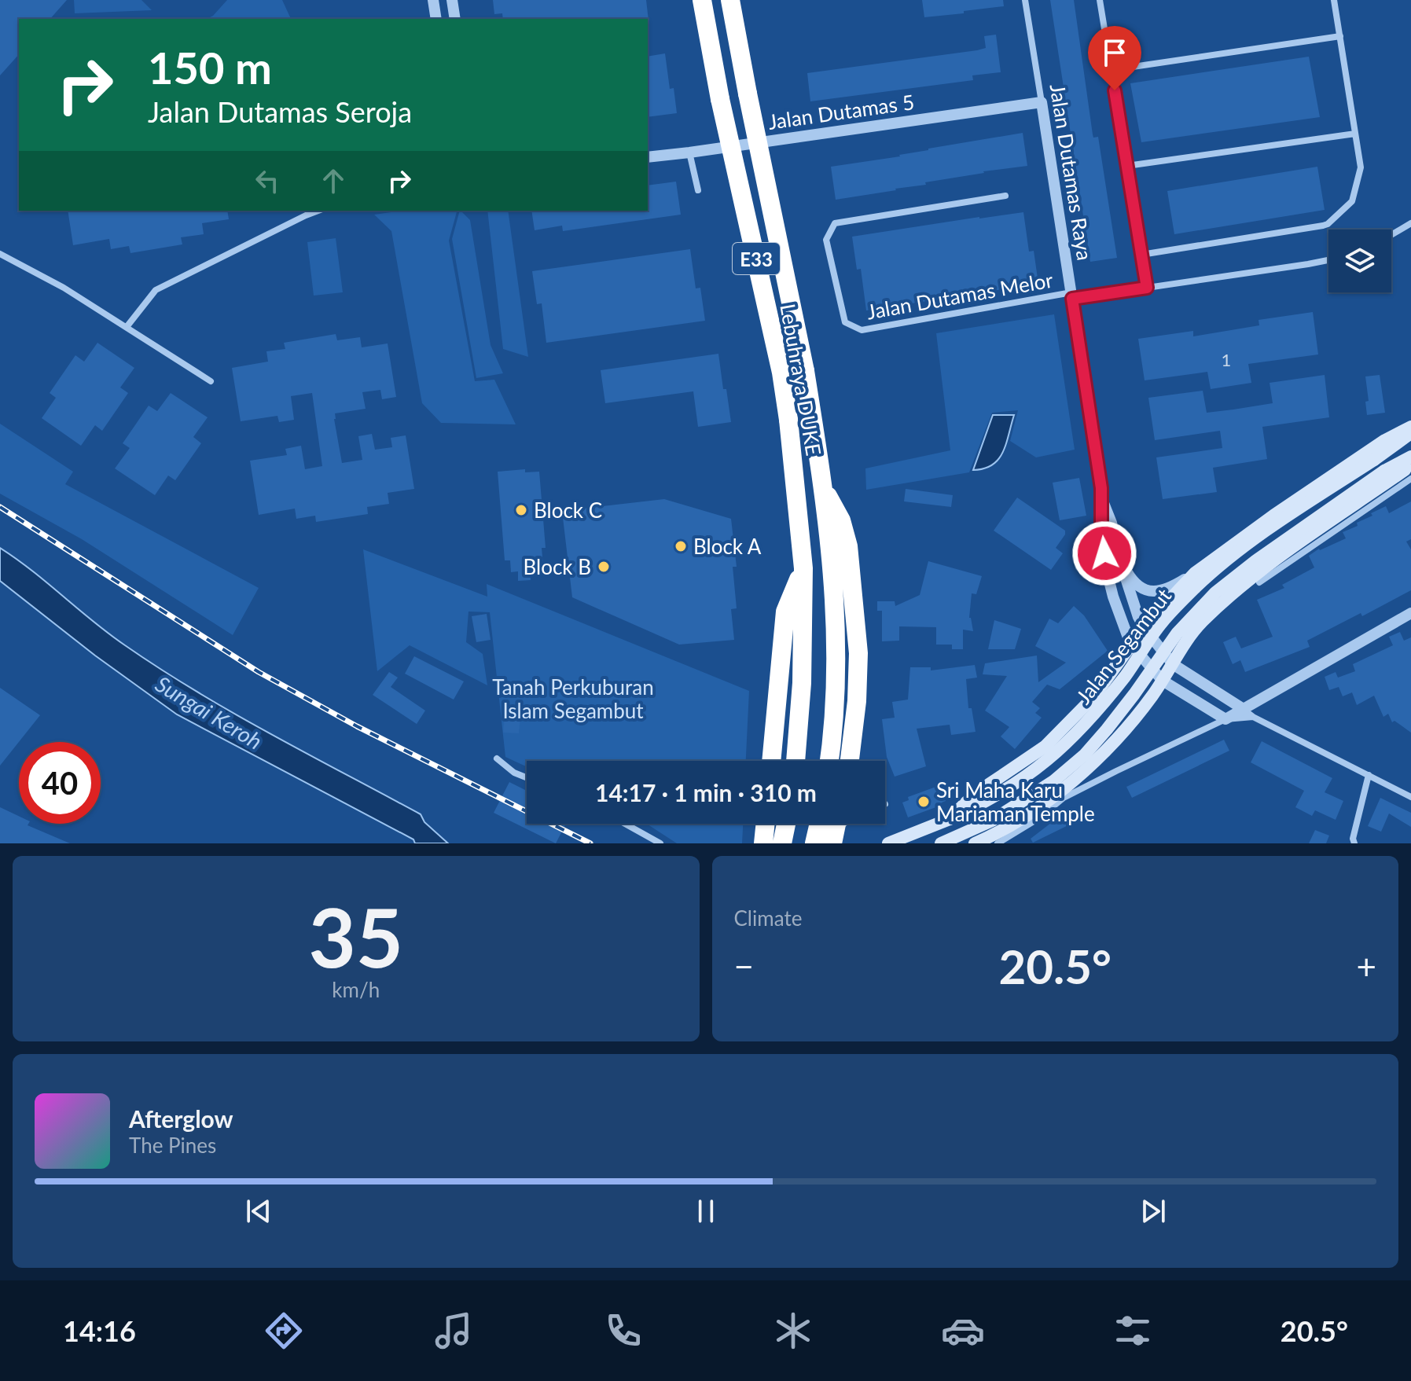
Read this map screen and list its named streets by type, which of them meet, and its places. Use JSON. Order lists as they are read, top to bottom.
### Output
{
  "streets": {
    "highway": ["E33", "Lebuhraya DUKE"],
    "main road": ["Jalan Segambut"],
    "street": ["Jalan Dutamas 5", "Jalan Dutamas Raya", "Jalan Dutamas Melor"]
  },
  "crossings": [
    ["Jalan Dutamas 5", "Jalan Dutamas Raya"],
    ["Jalan Dutamas Raya", "Jalan Dutamas Melor"],
    ["E33", "Lebuhraya DUKE"]
  ],
  "water": ["Sungai Keroh"],
  "parks": ["Tanah Perkuburan Islam Segambut"],
  "places": [
    "Block C",
    "Block A",
    "Block B",
    "Sri Maha Karu Mariaman Temple"
  ],
  "house_numbers": ["1"],
  "page": {
    "turn": ["150 m", "Jalan Dutamas Seroja"],
    "limit": "40",
    "trip": "14:17 · 1 min · 310 m",
    "tile": [
      ["35", "km/h"],
      "Climate"
    ],
    "heat": ["−", "20.5°", "+"],
    "song": ["Afterglow", "The Pines"],
    "tabs": ["14:16", "20.5°"]
  }
}
